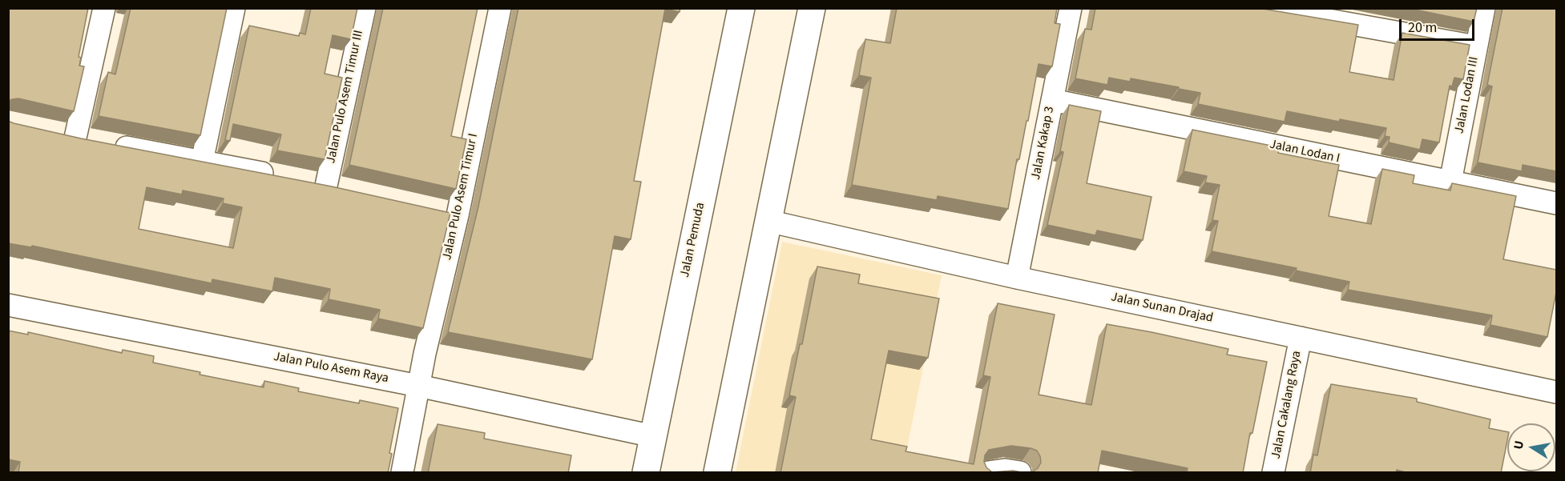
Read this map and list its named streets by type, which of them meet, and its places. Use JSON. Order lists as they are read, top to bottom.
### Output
{
  "streets": {
    "main road": ["Jalan Pemuda"],
    "street": [
      "Jalan Lodan III",
      "Jalan Pulo Asem Timur III",
      "Jalan Kakap 3",
      "Jalan Lodan I",
      "Jalan Pulo Asem Timur I",
      "Jalan Sunan Drajad",
      "Jalan Pulo Asem Raya",
      "Jalan Cakalang Raya"
    ]
  },
  "crossings": [
    ["Jalan Lodan III", "Jalan Lodan I"],
    ["Jalan Kakap 3", "Jalan Lodan I"],
    ["Jalan Kakap 3", "Jalan Sunan Drajad"],
    ["Jalan Pulo Asem Timur I", "Jalan Pulo Asem Raya"],
    ["Jalan Pemuda", "Jalan Pulo Asem Raya"],
    ["Jalan Sunan Drajad", "Jalan Cakalang Raya"]
  ],
  "scale_bar": "20 m",
  "north": "left"
}
